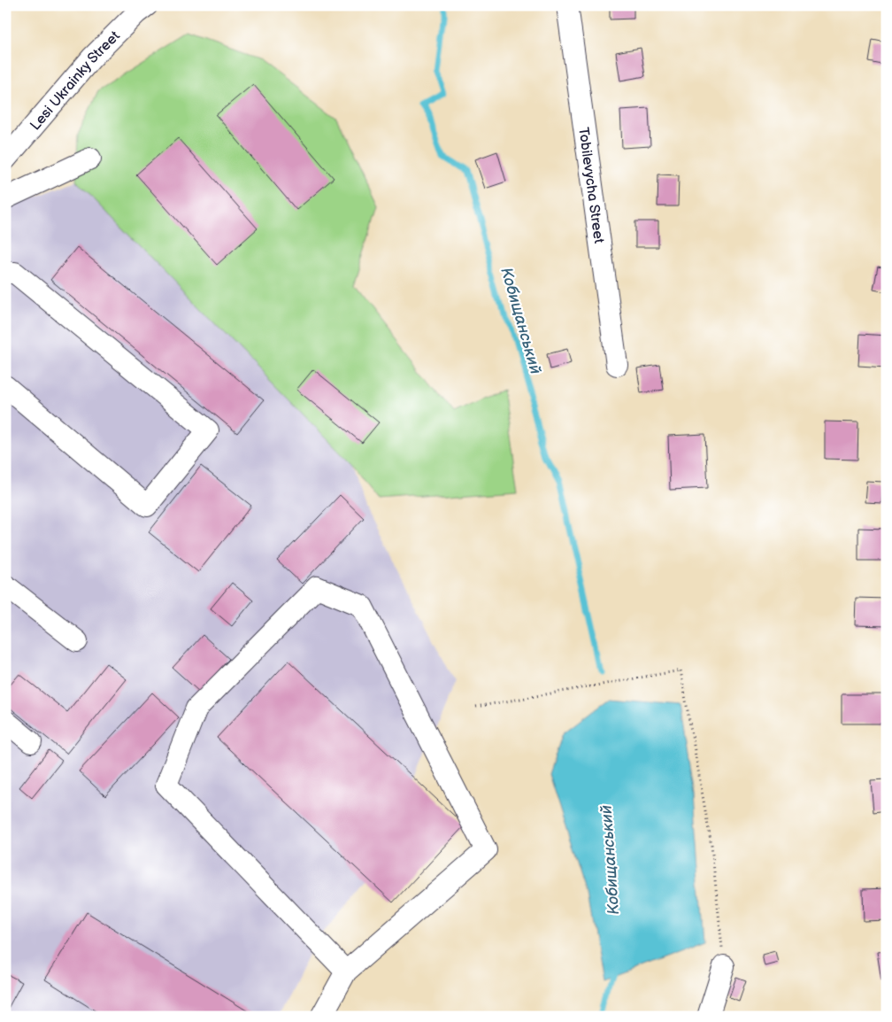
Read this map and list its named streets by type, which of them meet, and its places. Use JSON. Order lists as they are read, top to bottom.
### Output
{
  "streets": {
    "street": ["Lesi Ukrainky Street", "Tobilevycha Street"]
  },
  "water": ["Кобищанський"]
}
